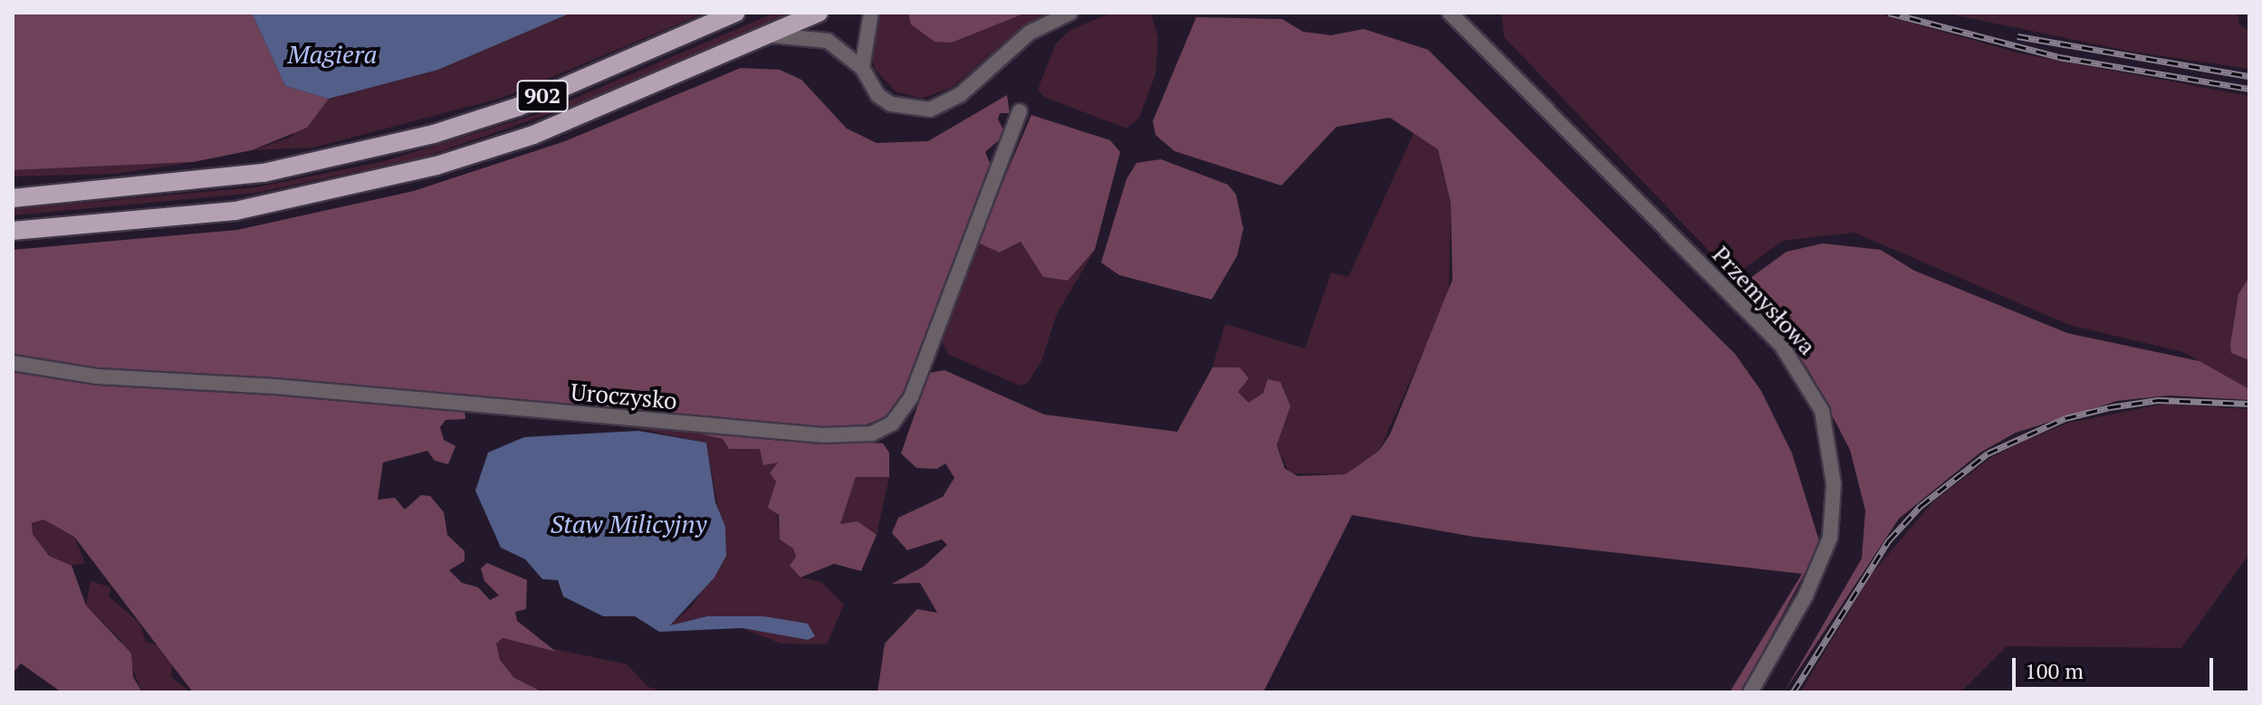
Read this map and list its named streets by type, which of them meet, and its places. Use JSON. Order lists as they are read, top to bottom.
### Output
{
  "streets": {
    "main road": ["902"],
    "street": ["Przemysłowa", "Uroczysko"]
  },
  "water": ["Magiera", "Staw Milicyjny"],
  "scale_bar": "100 m"
}
